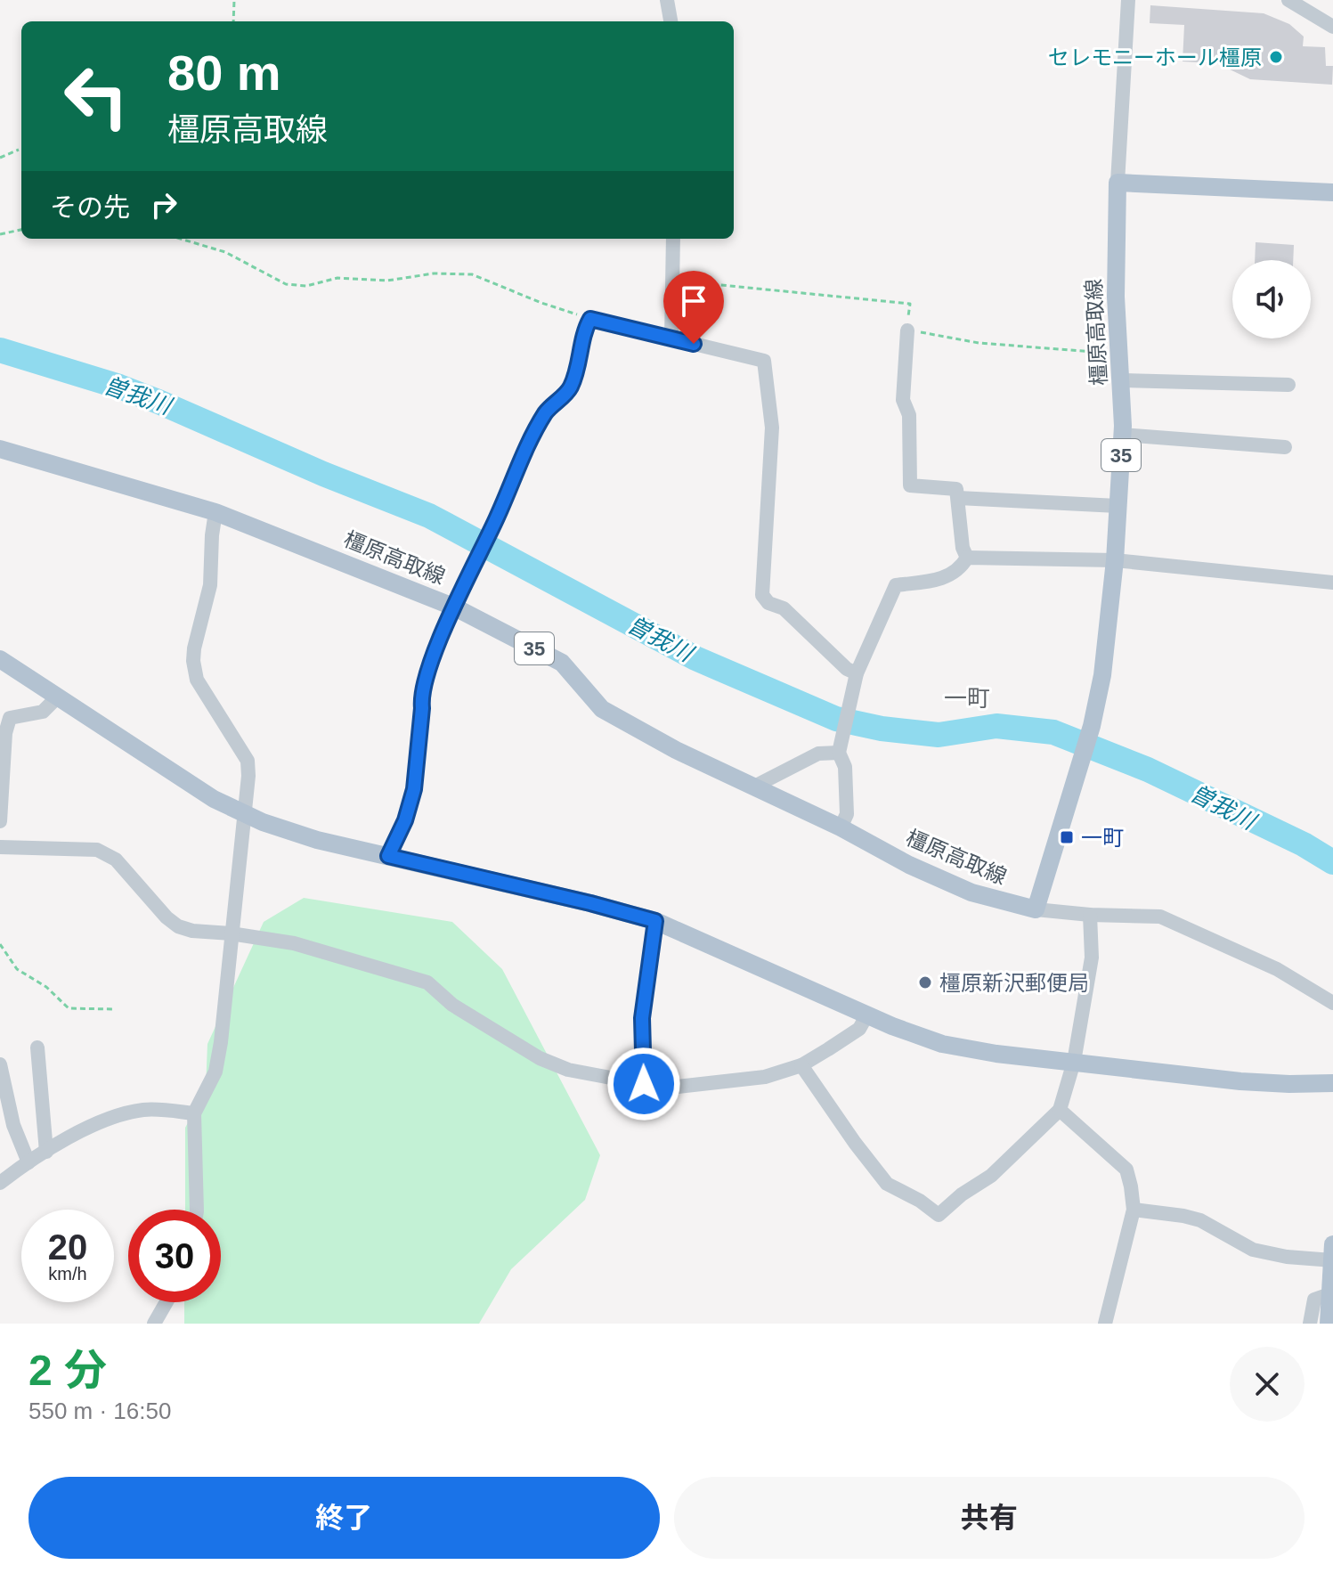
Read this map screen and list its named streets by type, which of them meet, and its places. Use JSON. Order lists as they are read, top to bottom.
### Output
{
  "streets": {
    "main road": ["橿原高取線", "35"]
  },
  "districts": ["一町"],
  "water": ["曽我川"],
  "places": {
    "other": ["セレモニーホール橿原", "橿原新沢郵便局"],
    "transit": ["一町"]
  },
  "page": {
    "turn": ["80 m", "橿原高取線"],
    "then": "その先",
    "speed": "20 km/h",
    "limit": "30",
    "heading": ["2 分", "550 m · 16:50"],
    "buttons": ["終了", "共有"]
  }
}
